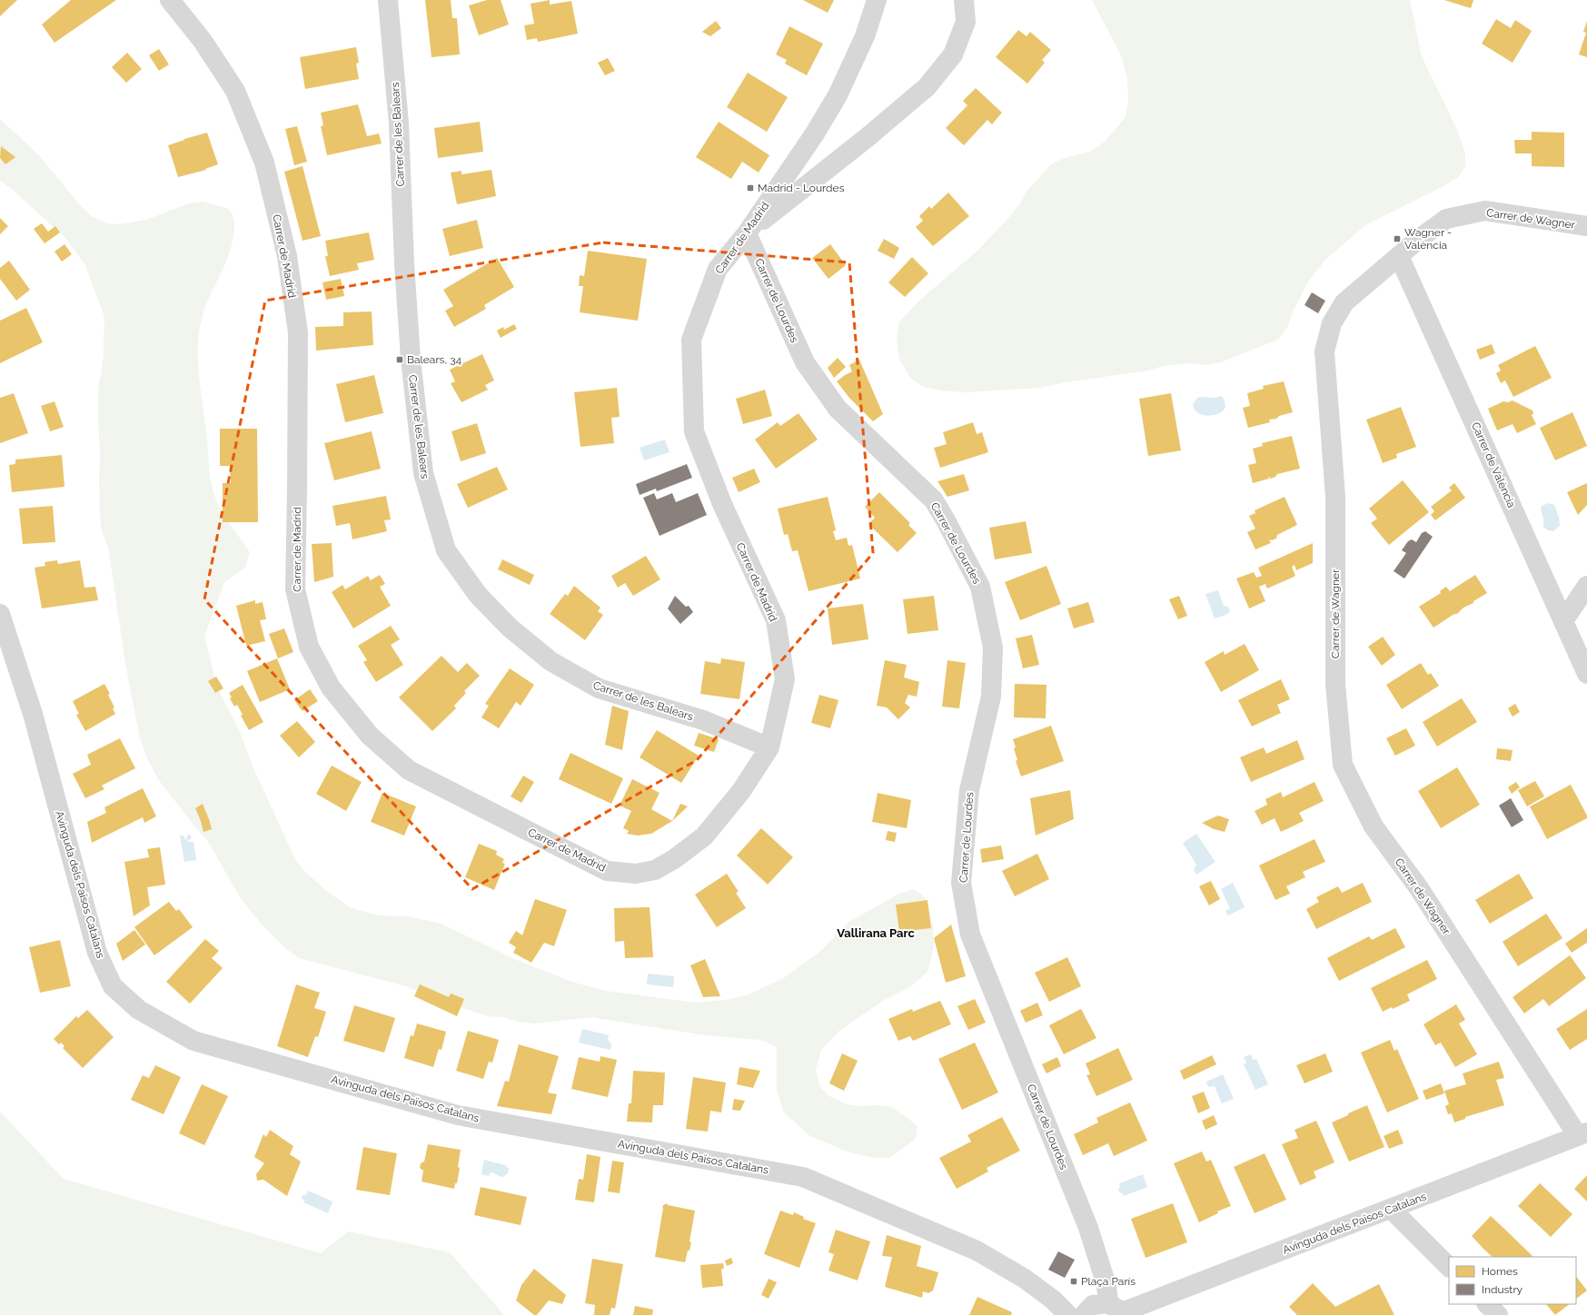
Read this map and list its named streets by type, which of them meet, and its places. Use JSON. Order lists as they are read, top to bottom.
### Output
{
  "streets": {
    "street": [
      "Carrer de les Balears",
      "Carrer de Wagner",
      "Carrer de Madrid",
      "Carrer de Lourdes",
      "Carrer de València",
      "Avinguda dels Països Catalans"
    ]
  },
  "crossings": [
    ["Carrer de les Balears", "Carrer de Madrid"],
    ["Carrer de Wagner", "Carrer de València"],
    ["Carrer de Wagner", "Avinguda dels Països Catalans"],
    ["Carrer de Madrid", "Carrer de Lourdes"],
    ["Carrer de Lourdes", "Avinguda dels Països Catalans"]
  ],
  "districts": ["Vallirana Parc"],
  "places": {
    "transit": [
      "Madrid - Lourdes",
      "Wagner - València",
      "Balears, 34",
      "Plaça París"
    ]
  },
  "legend": ["Homes", "Industry"]
}
